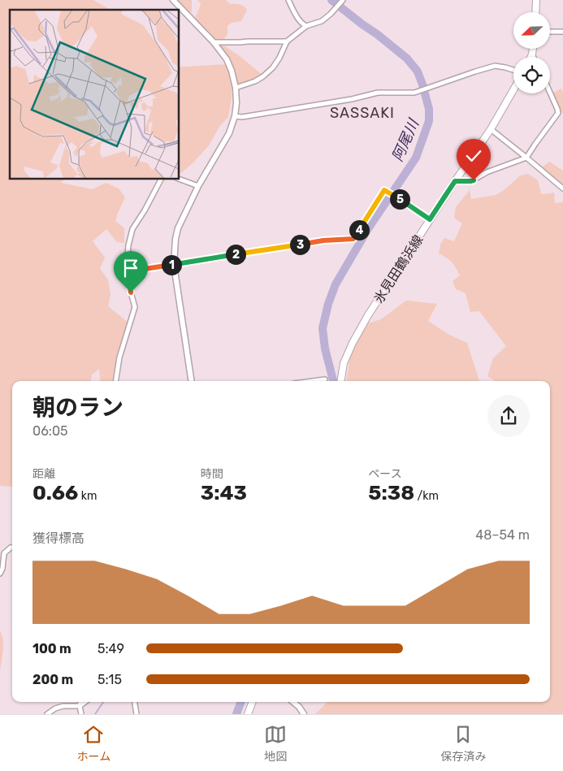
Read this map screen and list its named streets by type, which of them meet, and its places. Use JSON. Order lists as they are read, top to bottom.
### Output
{
  "streets": {
    "main road": ["氷見田鶴浜線"]
  },
  "districts": ["SASSAKI"],
  "water": ["阿尾川"],
  "north": "bottom left",
  "page": {
    "pins": [
      "5",
      "4",
      "3",
      "2",
      "1"
    ],
    "heading": ["朝のラン", "06:05"],
    "stats": [
      ["距離", "0.66 km"],
      ["時間", "3:43"],
      ["ペース", "5:38 /km"]
    ],
    "chart": ["獲得標高", "48–54 m"],
    "list": [
      {
        "name": "100 m",
        "note": "5:49"
      },
      {
        "name": "200 m",
        "note": "5:15"
      }
    ],
    "tabs": ["ホーム", "地図", "保存済み"]
  }
}
